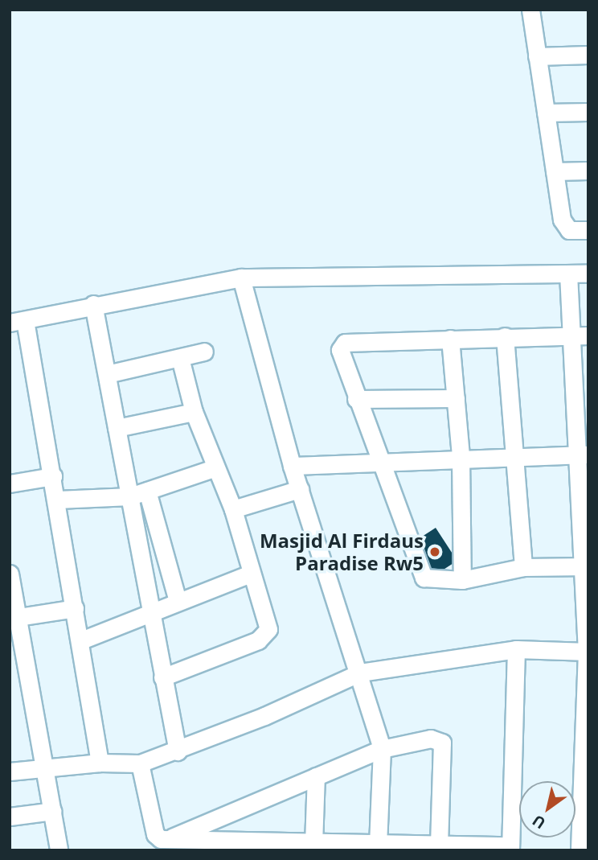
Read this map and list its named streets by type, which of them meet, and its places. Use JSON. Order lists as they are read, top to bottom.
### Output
{
  "places": ["Masjid Al Firdaus Paradise Rw5"],
  "north": "bottom left"
}
